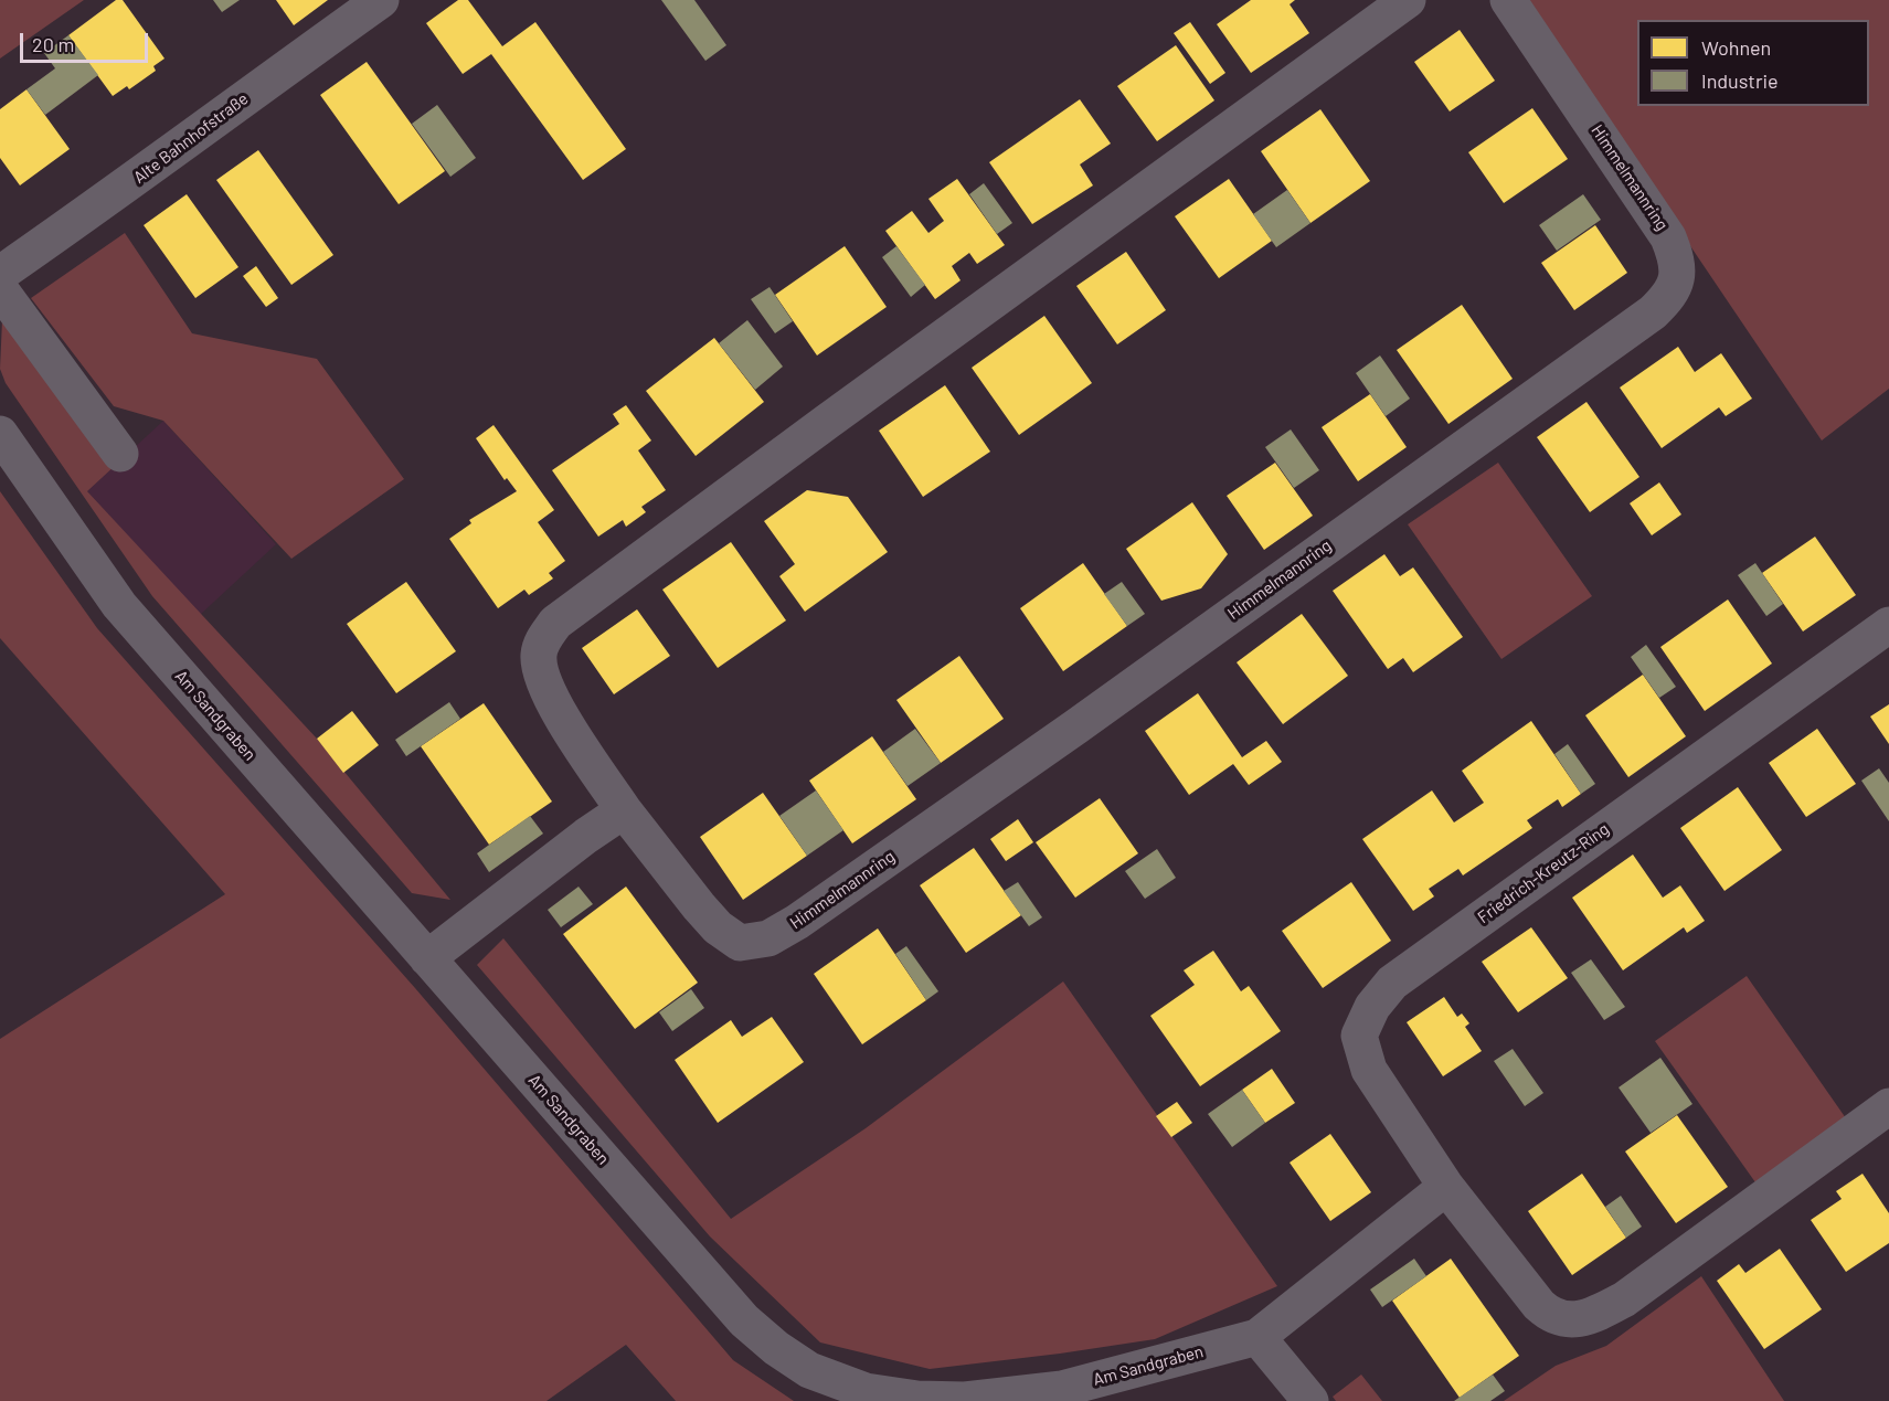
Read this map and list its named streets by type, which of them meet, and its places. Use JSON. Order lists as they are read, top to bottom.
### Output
{
  "streets": {
    "street": [
      "Alte Bahnhofstraße",
      "Himmelmannring",
      "Am Sandgraben",
      "Friedrich-Kreutz-Ring"
    ]
  },
  "legend": ["Wohnen", "Industrie"],
  "scale_bar": "20 m"
}
